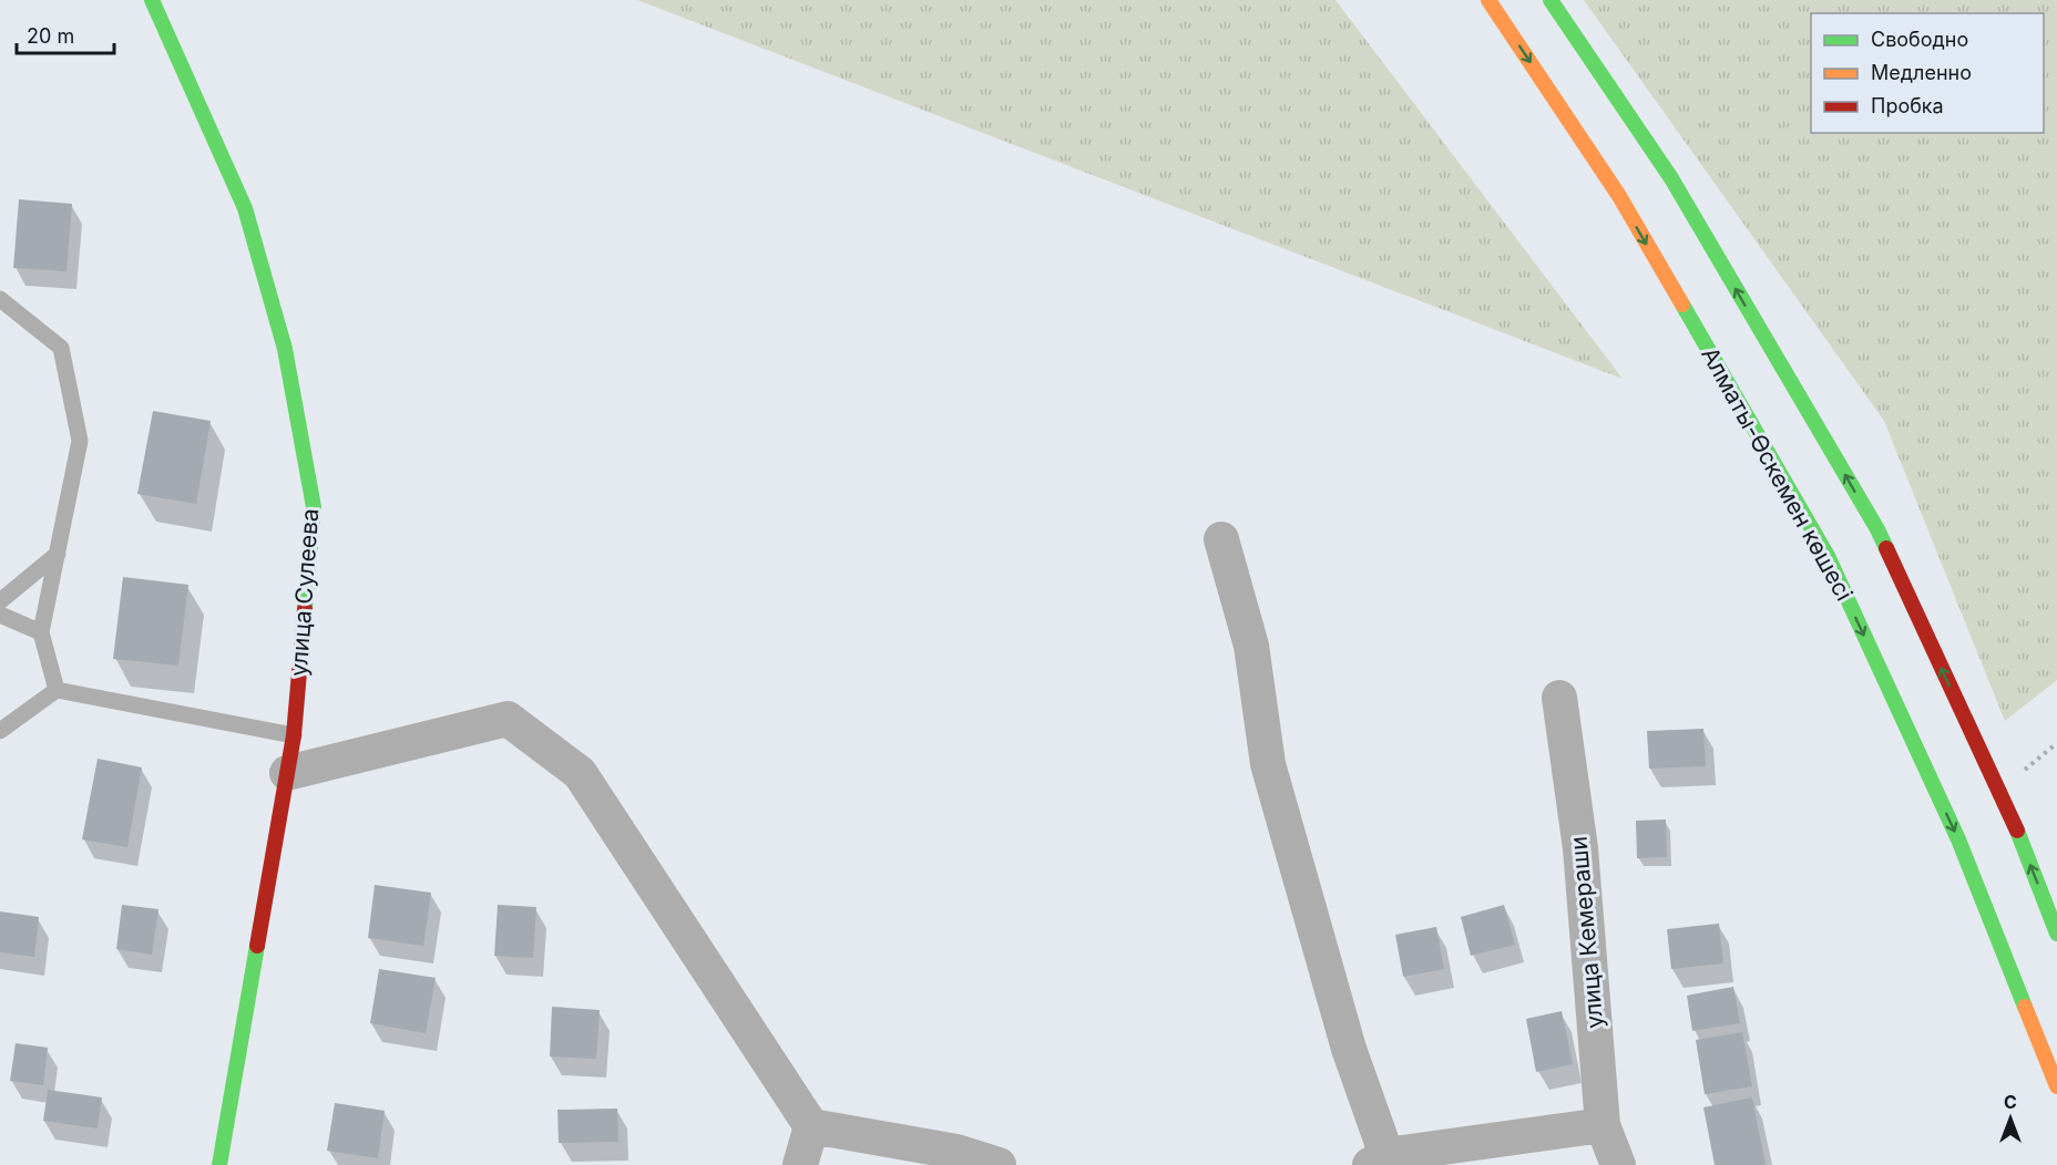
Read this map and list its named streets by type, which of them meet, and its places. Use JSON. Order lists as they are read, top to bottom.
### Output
{
  "streets": {
    "main road": ["Алматы-Өскемен көшесі", "улица Сулеева"],
    "street": ["улица Кемераши"]
  },
  "legend": ["Свободно", "Медленно", "Пробка"],
  "scale_bar": "20 m",
  "north": "top"
}
